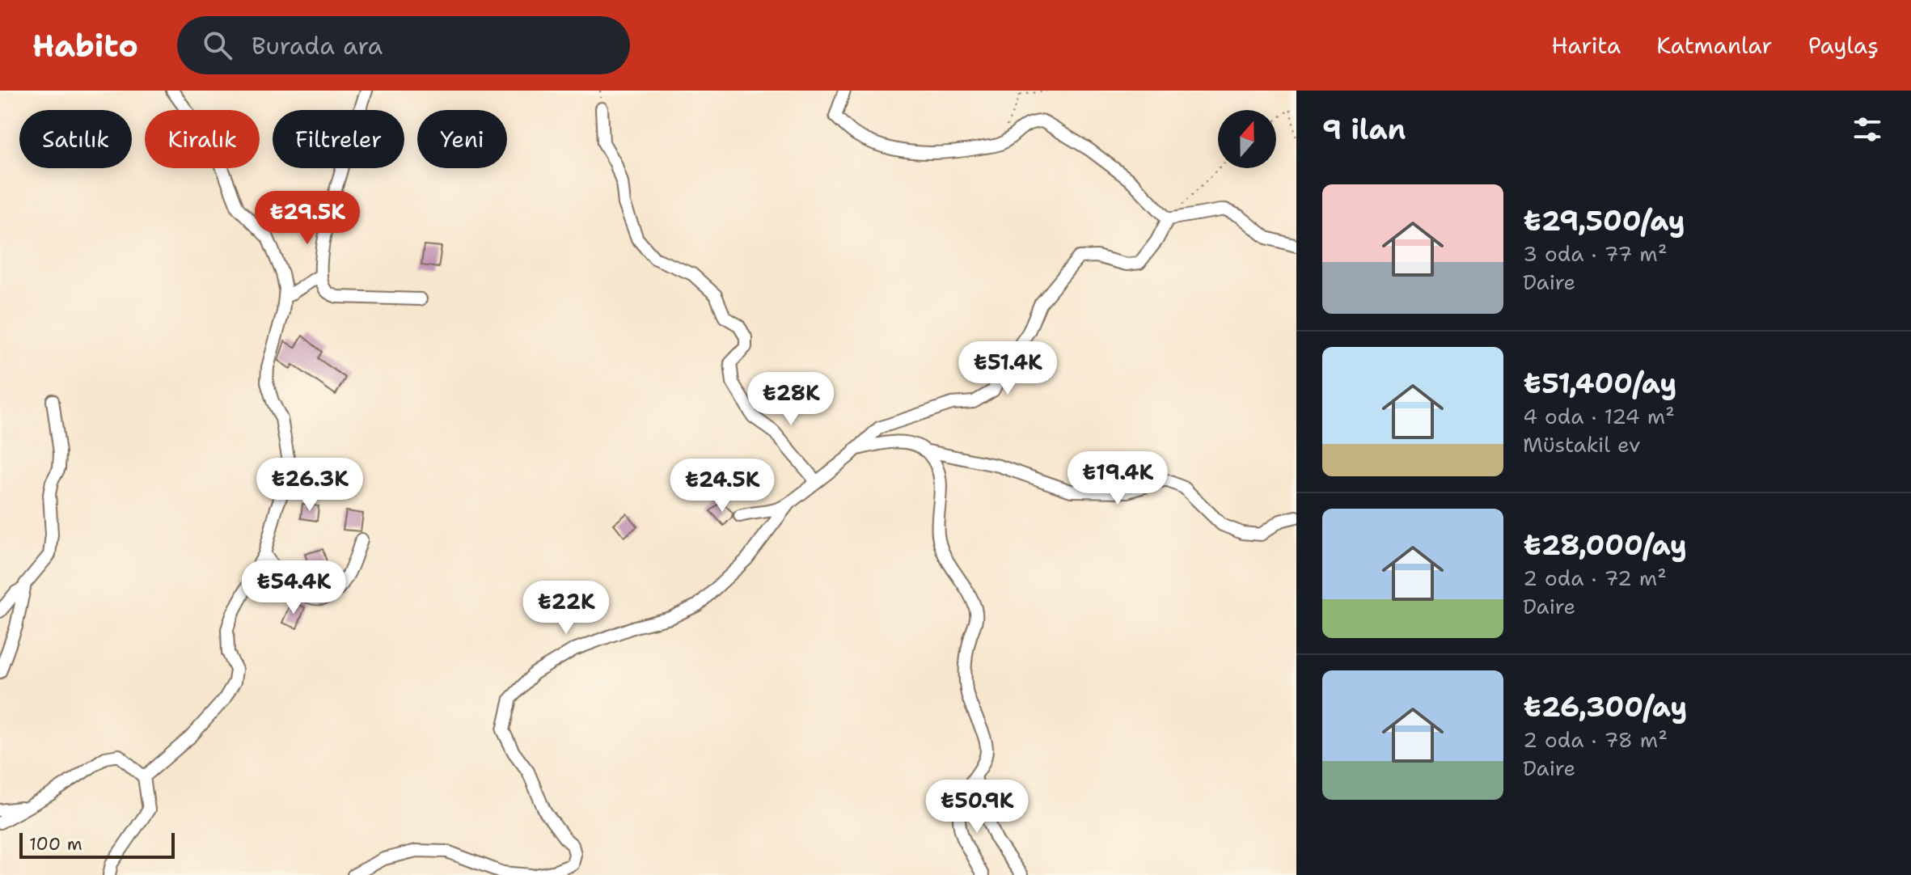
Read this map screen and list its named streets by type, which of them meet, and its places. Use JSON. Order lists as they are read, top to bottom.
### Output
{
  "scale_bar": "100 m",
  "north": "top",
  "page": {
    "header": "Habito",
    "search": "Burada ara",
    "nav": ["Harita", "Katmanlar", "Paylaş"],
    "heading": "9 ilan",
    "chip": [
      "Satılık",
      "Kiralık",
      "Filtreler",
      "Yeni"
    ],
    "list": [
      {
        "name": "₺29,500/ay",
        "note": "3 oda · 77 m² · Daire"
      },
      {
        "name": "₺51,400/ay",
        "note": "4 oda · 124 m² · Müstakil ev"
      },
      {
        "name": "₺28,000/ay",
        "note": "2 oda · 72 m² · Daire"
      },
      {
        "name": "₺26,300/ay",
        "note": "2 oda · 78 m² · Daire"
      }
    ],
    "price": [
      "₺29.5K",
      "₺51.4K",
      "₺28K",
      "₺19.4K",
      "₺26.3K",
      "₺24.5K",
      "₺54.4K",
      "₺22K",
      "₺50.9K"
    ],
    "scale": "100 m"
  }
}
